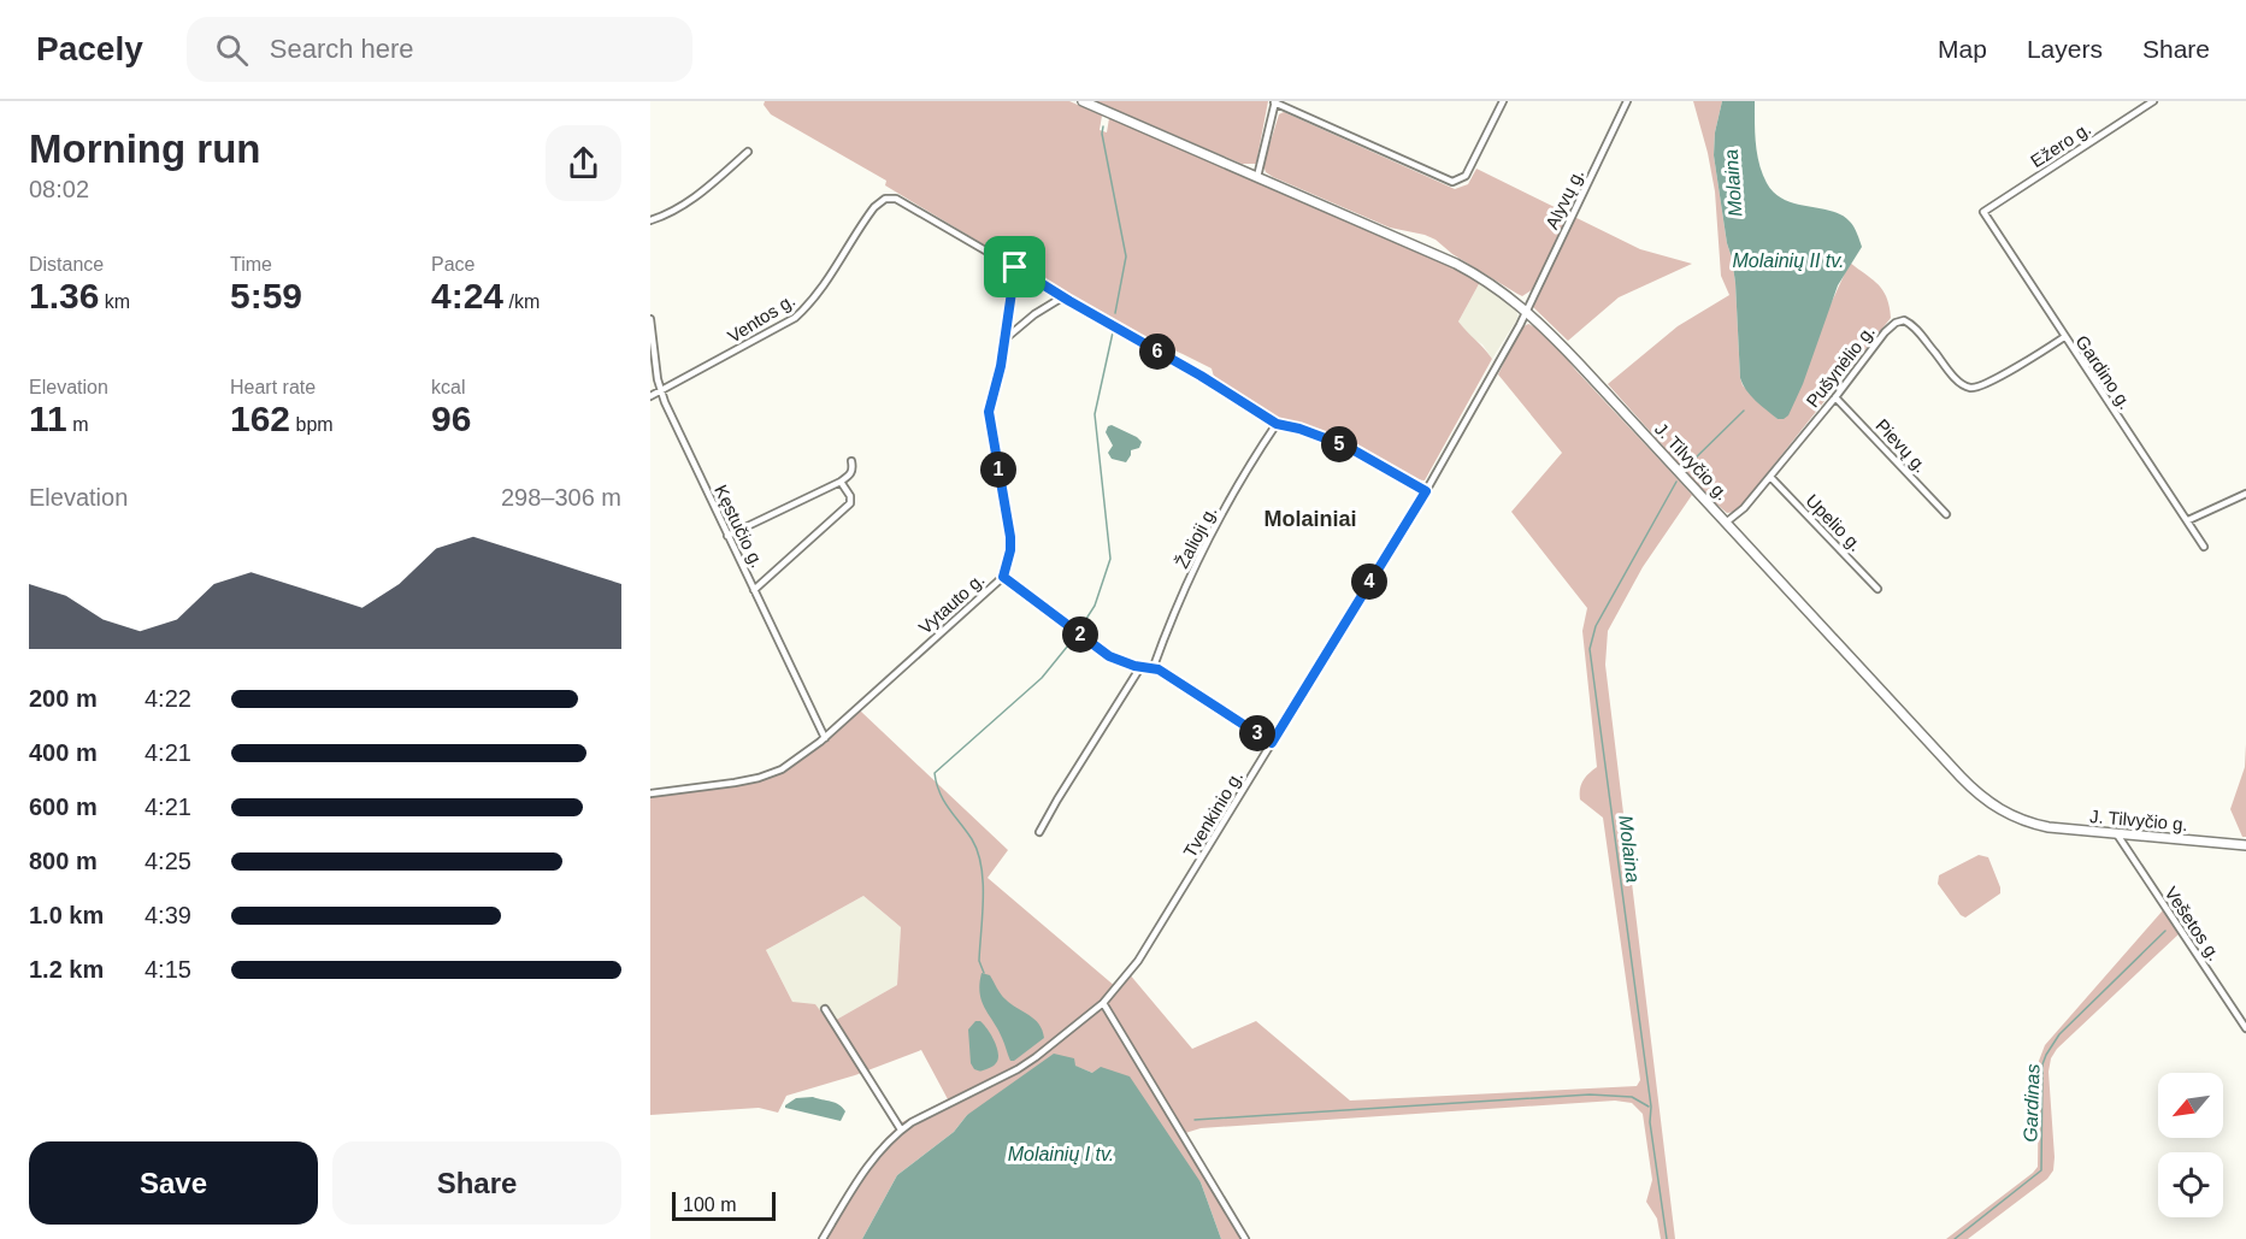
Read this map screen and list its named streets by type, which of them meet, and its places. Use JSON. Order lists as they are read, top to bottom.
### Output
{
  "streets": {
    "main road": ["J. Tilvyčio g."],
    "street": [
      "Ežero g.",
      "Alyvų g.",
      "Ventos g.",
      "Pušynėlio g.",
      "Gardino g.",
      "Pievų g.",
      "Upelio g.",
      "Kęstučio g.",
      "Žalioji g.",
      "Vytauto g.",
      "Tvenkinio g.",
      "Vešetos g."
    ]
  },
  "crossings": [
    ["Ežero g.", "Gardino g."],
    ["Alyvų g.", "J. Tilvyčio g."],
    ["Alyvų g.", "Tvenkinio g."],
    ["Ventos g.", "Kęstučio g."],
    ["Ventos g.", "Vytauto g."],
    ["Pušynėlio g.", "Gardino g."],
    ["Pušynėlio g.", "Pievų g."],
    ["Pušynėlio g.", "J. Tilvyčio g."],
    ["Pušynėlio g.", "Upelio g."],
    ["J. Tilvyčio g.", "Tvenkinio g."],
    ["J. Tilvyčio g.", "Vešetos g."],
    ["Kęstučio g.", "Vytauto g."]
  ],
  "districts": ["Molainiai"],
  "water": [
    "Molaina",
    "Molainių II tv.",
    "Gardinas",
    "Molainių I tv."
  ],
  "scale_bar": "100 m",
  "north": "bottom left",
  "page": {
    "header": "Pacely",
    "search": "Search here",
    "nav": ["Map", "Layers", "Share"],
    "heading": ["Morning run", "08:02"],
    "stats": [
      ["Distance", "1.36 km"],
      ["Time", "5:59"],
      ["Pace", "4:24 /km"],
      ["Elevation", "11 m"],
      ["Heart rate", "162 bpm"],
      ["kcal", "96"]
    ],
    "pins": [
      "6",
      "5",
      "1",
      "4",
      "2",
      "3"
    ],
    "chart": ["Elevation", "298–306 m"],
    "list": [
      {
        "name": "200 m",
        "note": "4:22"
      },
      {
        "name": "400 m",
        "note": "4:21"
      },
      {
        "name": "600 m",
        "note": "4:21"
      },
      {
        "name": "800 m",
        "note": "4:25"
      },
      {
        "name": "1.0 km",
        "note": "4:39"
      },
      {
        "name": "1.2 km",
        "note": "4:15"
      }
    ],
    "buttons": ["Save", "Share"],
    "scale": "100 m"
  }
}
